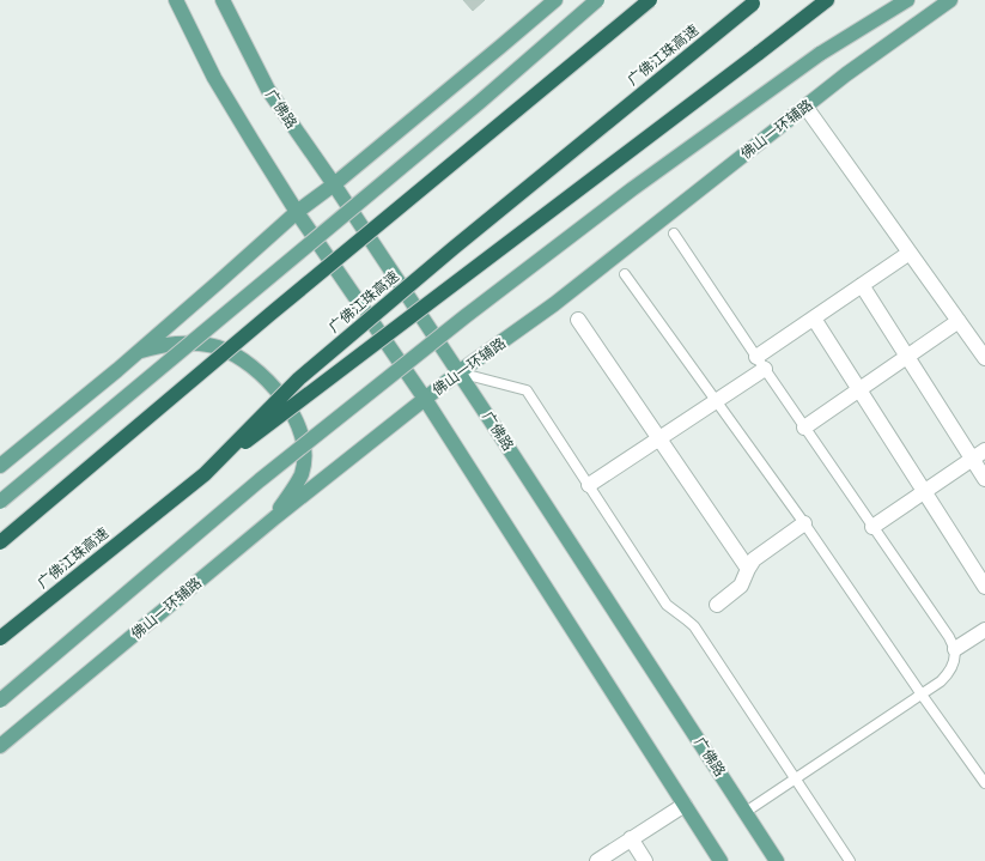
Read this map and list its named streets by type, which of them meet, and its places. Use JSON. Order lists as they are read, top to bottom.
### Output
{
  "streets": {
    "highway": ["广佛江珠高速"],
    "main road": ["广佛路", "佛山一环辅路"]
  },
  "crossings": [
    ["广佛路", "佛山一环辅路"]
  ]
}
